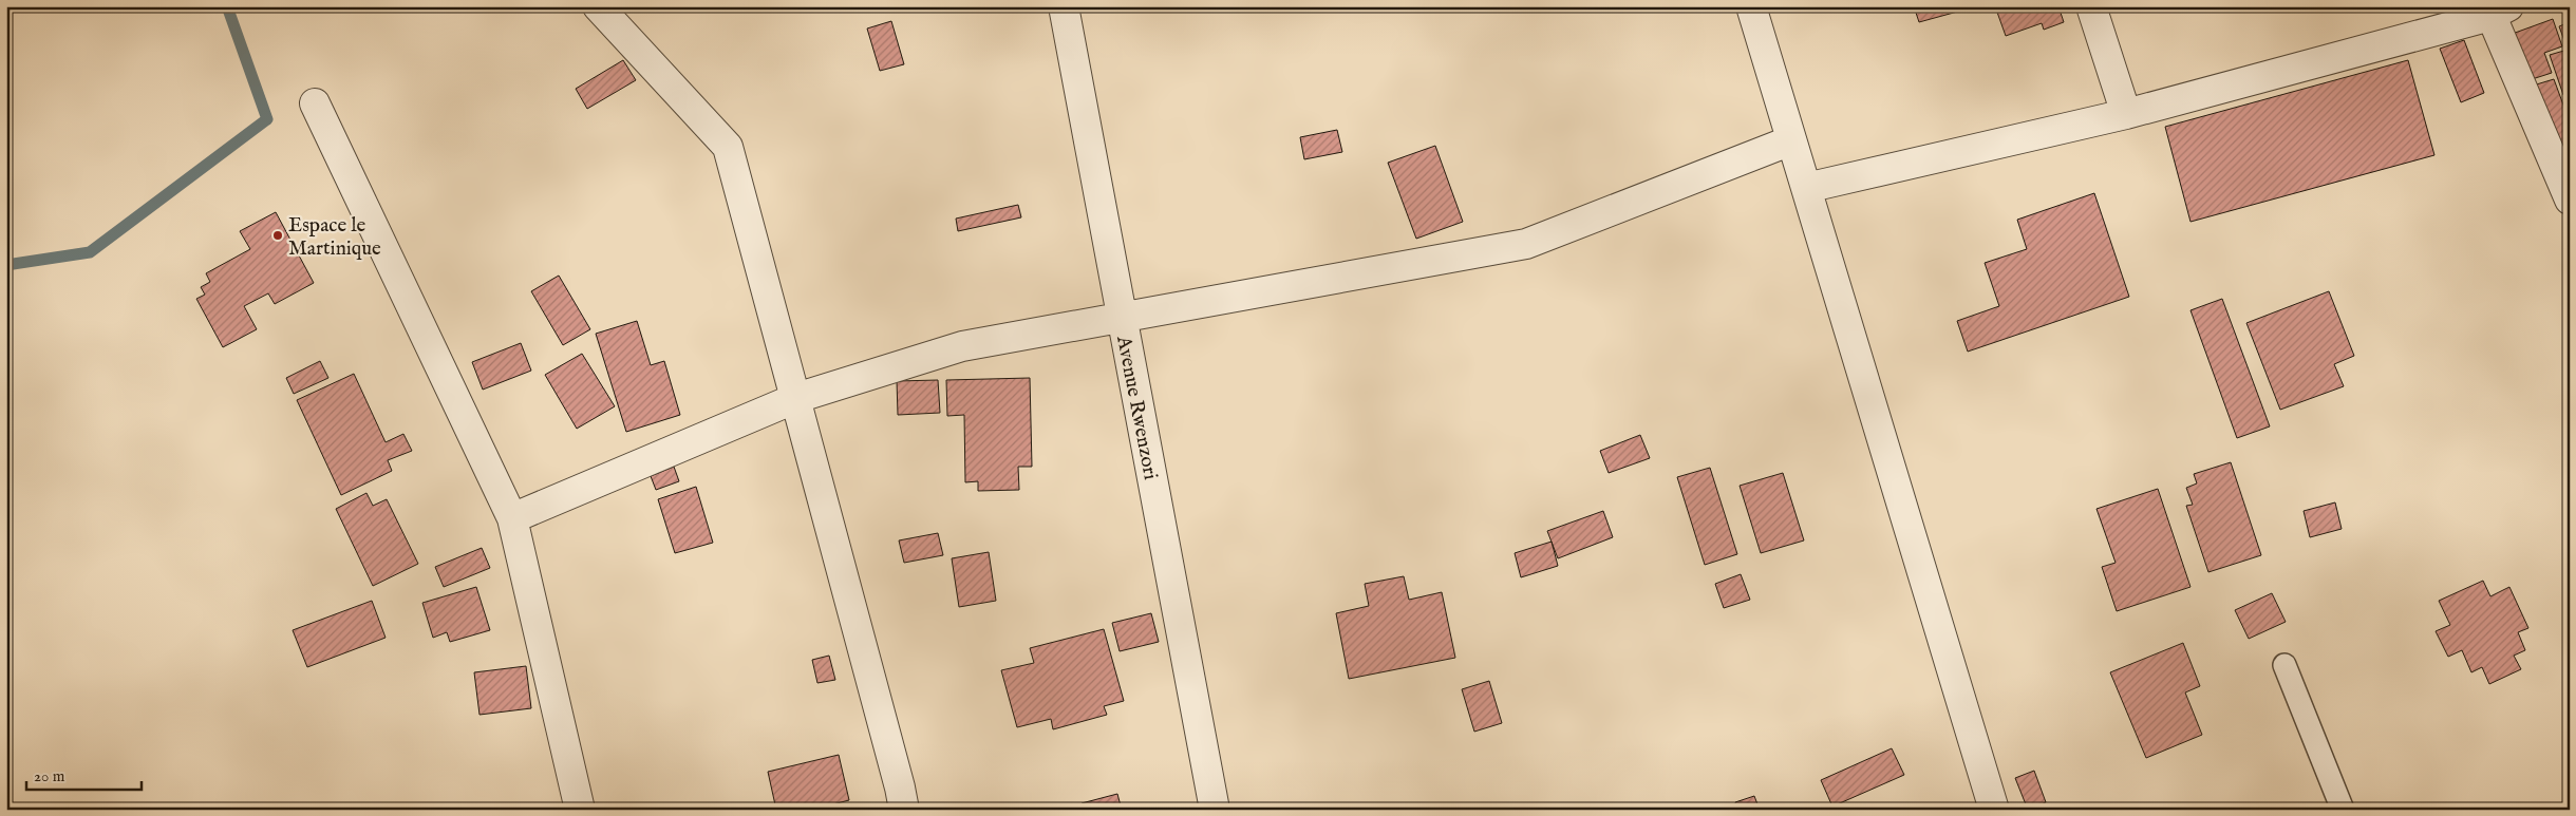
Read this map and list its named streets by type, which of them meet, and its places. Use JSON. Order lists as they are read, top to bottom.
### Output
{
  "streets": {
    "street": ["Avenue Rwenzori"]
  },
  "places": ["Espace le Martinique"],
  "scale_bar": "20 m"
}
